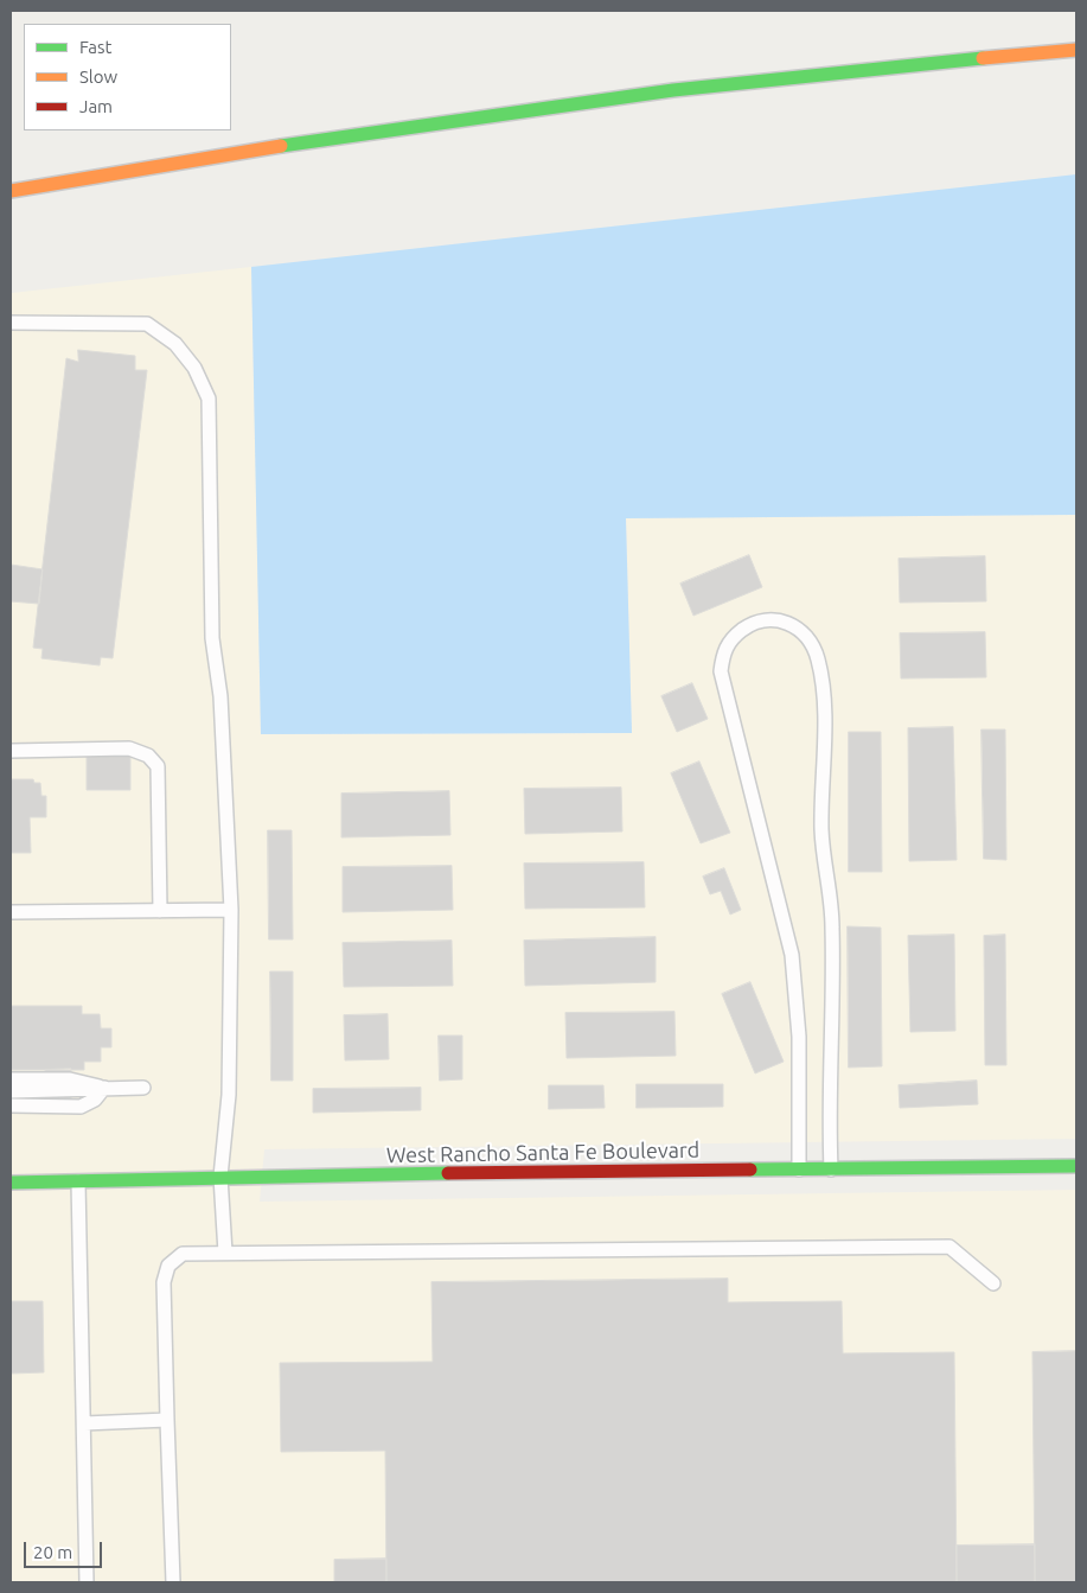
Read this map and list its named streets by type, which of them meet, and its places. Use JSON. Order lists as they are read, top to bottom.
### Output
{
  "streets": {
    "main road": ["West Rancho Santa Fe Boulevard"]
  },
  "legend": ["Fast", "Slow", "Jam"],
  "scale_bar": "20 m"
}
